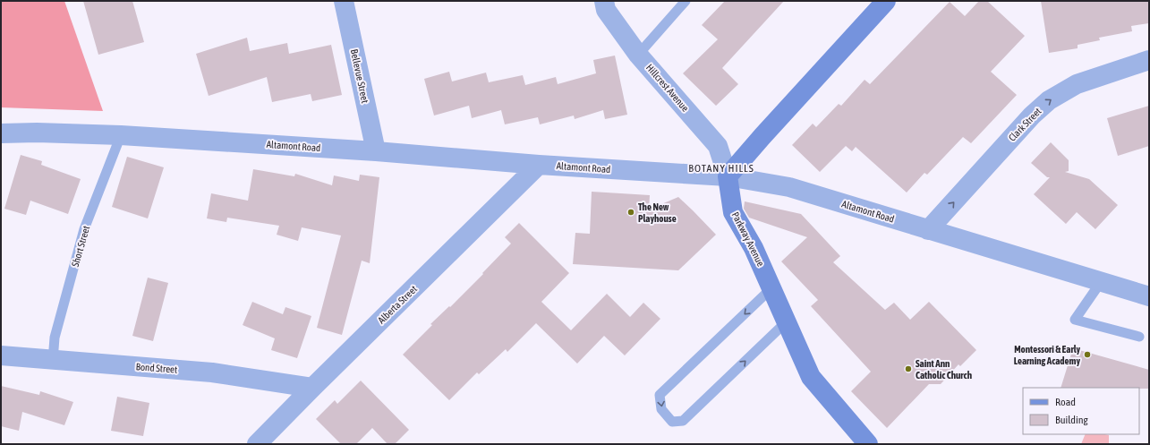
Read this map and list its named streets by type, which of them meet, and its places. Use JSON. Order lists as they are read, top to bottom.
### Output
{
  "streets": {
    "street": [
      "Bellevue Street",
      "Hillcrest Avenue",
      "Clark Street",
      "Altamont Road",
      "Parkway Avenue",
      "Alberta Street",
      "Bond Street"
    ],
    "lane": ["Short Street"]
  },
  "crossings": [
    ["Bellevue Street", "Altamont Road"],
    ["Hillcrest Avenue", "Altamont Road"],
    ["Hillcrest Avenue", "Parkway Avenue"],
    ["Clark Street", "Altamont Road"],
    ["Altamont Road", "Parkway Avenue"],
    ["Altamont Road", "Short Street"],
    ["Altamont Road", "Alberta Street"],
    ["Short Street", "Bond Street"],
    ["Alberta Street", "Bond Street"]
  ],
  "one_way": ["Clark Street"],
  "districts": ["BOTANY HILLS"],
  "places": ["The New Playhouse", "Montessori & Early Learning Academy", "Saint Ann Catholic Church"],
  "legend": ["Road", "Building"]
}
